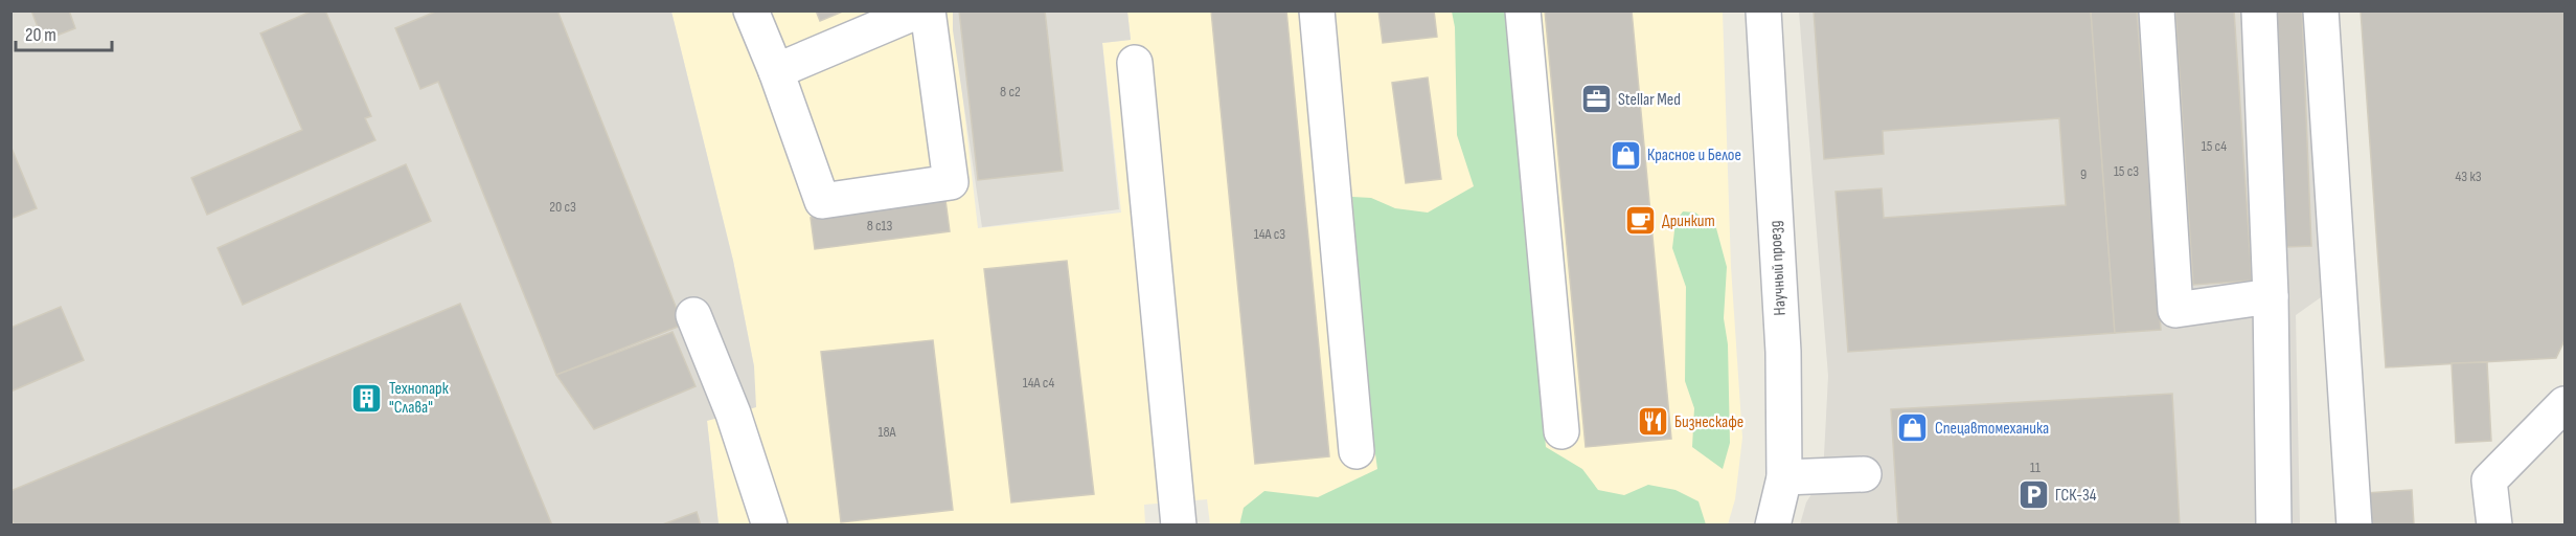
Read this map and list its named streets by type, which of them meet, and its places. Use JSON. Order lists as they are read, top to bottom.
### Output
{
  "streets": {
    "street": ["Научный проезд"]
  },
  "places": {
    "office": ["Stellar Med"],
    "shop": ["Красное и Белое", "Спецавтомеханика"],
    "cafe": ["Дринкит"],
    "building": ["Технопарк \"Слава\""],
    "restaurant": ["Бизнескафе"],
    "parking": ["ГСК-34"]
  },
  "house_numbers": [
    "8 с2",
    "15 с4",
    "15 с3",
    "9",
    "43 к3",
    "20 с3",
    "8 с13",
    "14А с3",
    "14А с4",
    "18А",
    "11"
  ],
  "scale_bar": "20 m"
}
